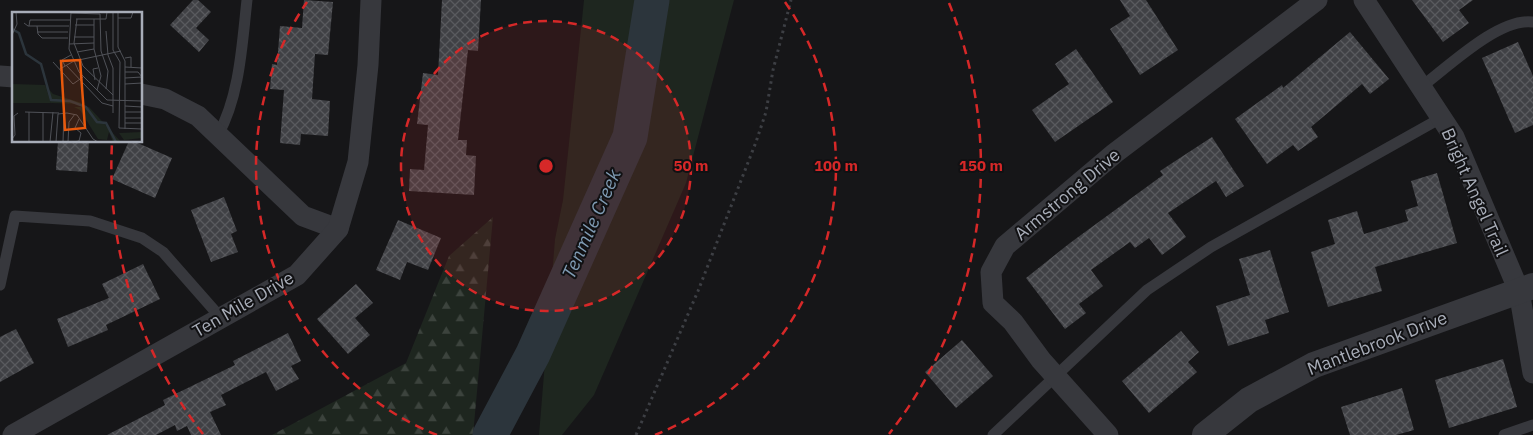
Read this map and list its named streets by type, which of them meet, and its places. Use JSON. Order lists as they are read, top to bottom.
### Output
{
  "streets": {
    "street": [
      "Bright Angel Trail",
      "Armstrong Drive",
      "Ten Mile Drive",
      "Mantlebrook Drive"
    ]
  },
  "crossings": [
    ["Bright Angel Trail", "Mantlebrook Drive"]
  ],
  "water": ["Tenmile Creek"],
  "rings": ["50 m", "100 m", "150 m"]
}
